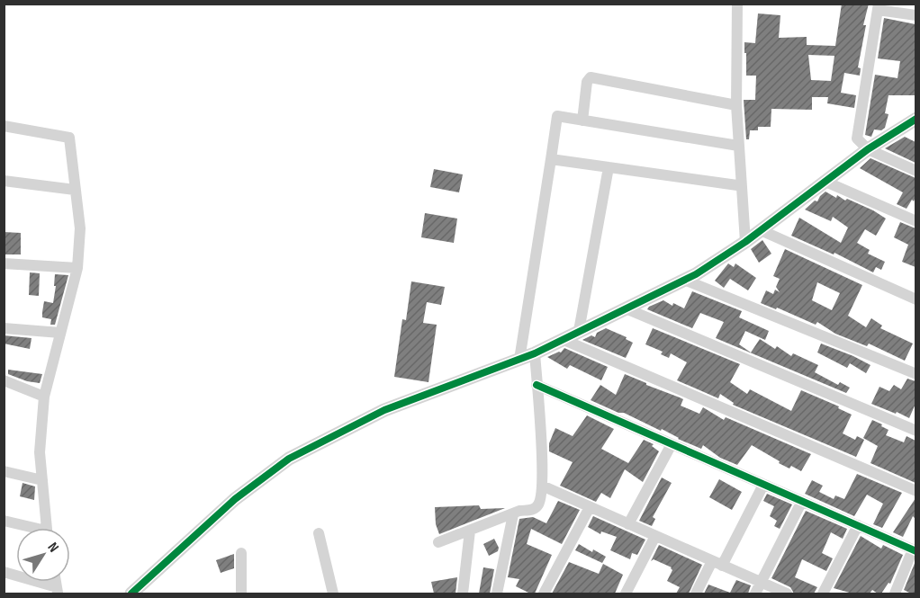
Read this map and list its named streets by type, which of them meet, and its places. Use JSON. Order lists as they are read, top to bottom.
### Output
{
  "north": "top right"
}
